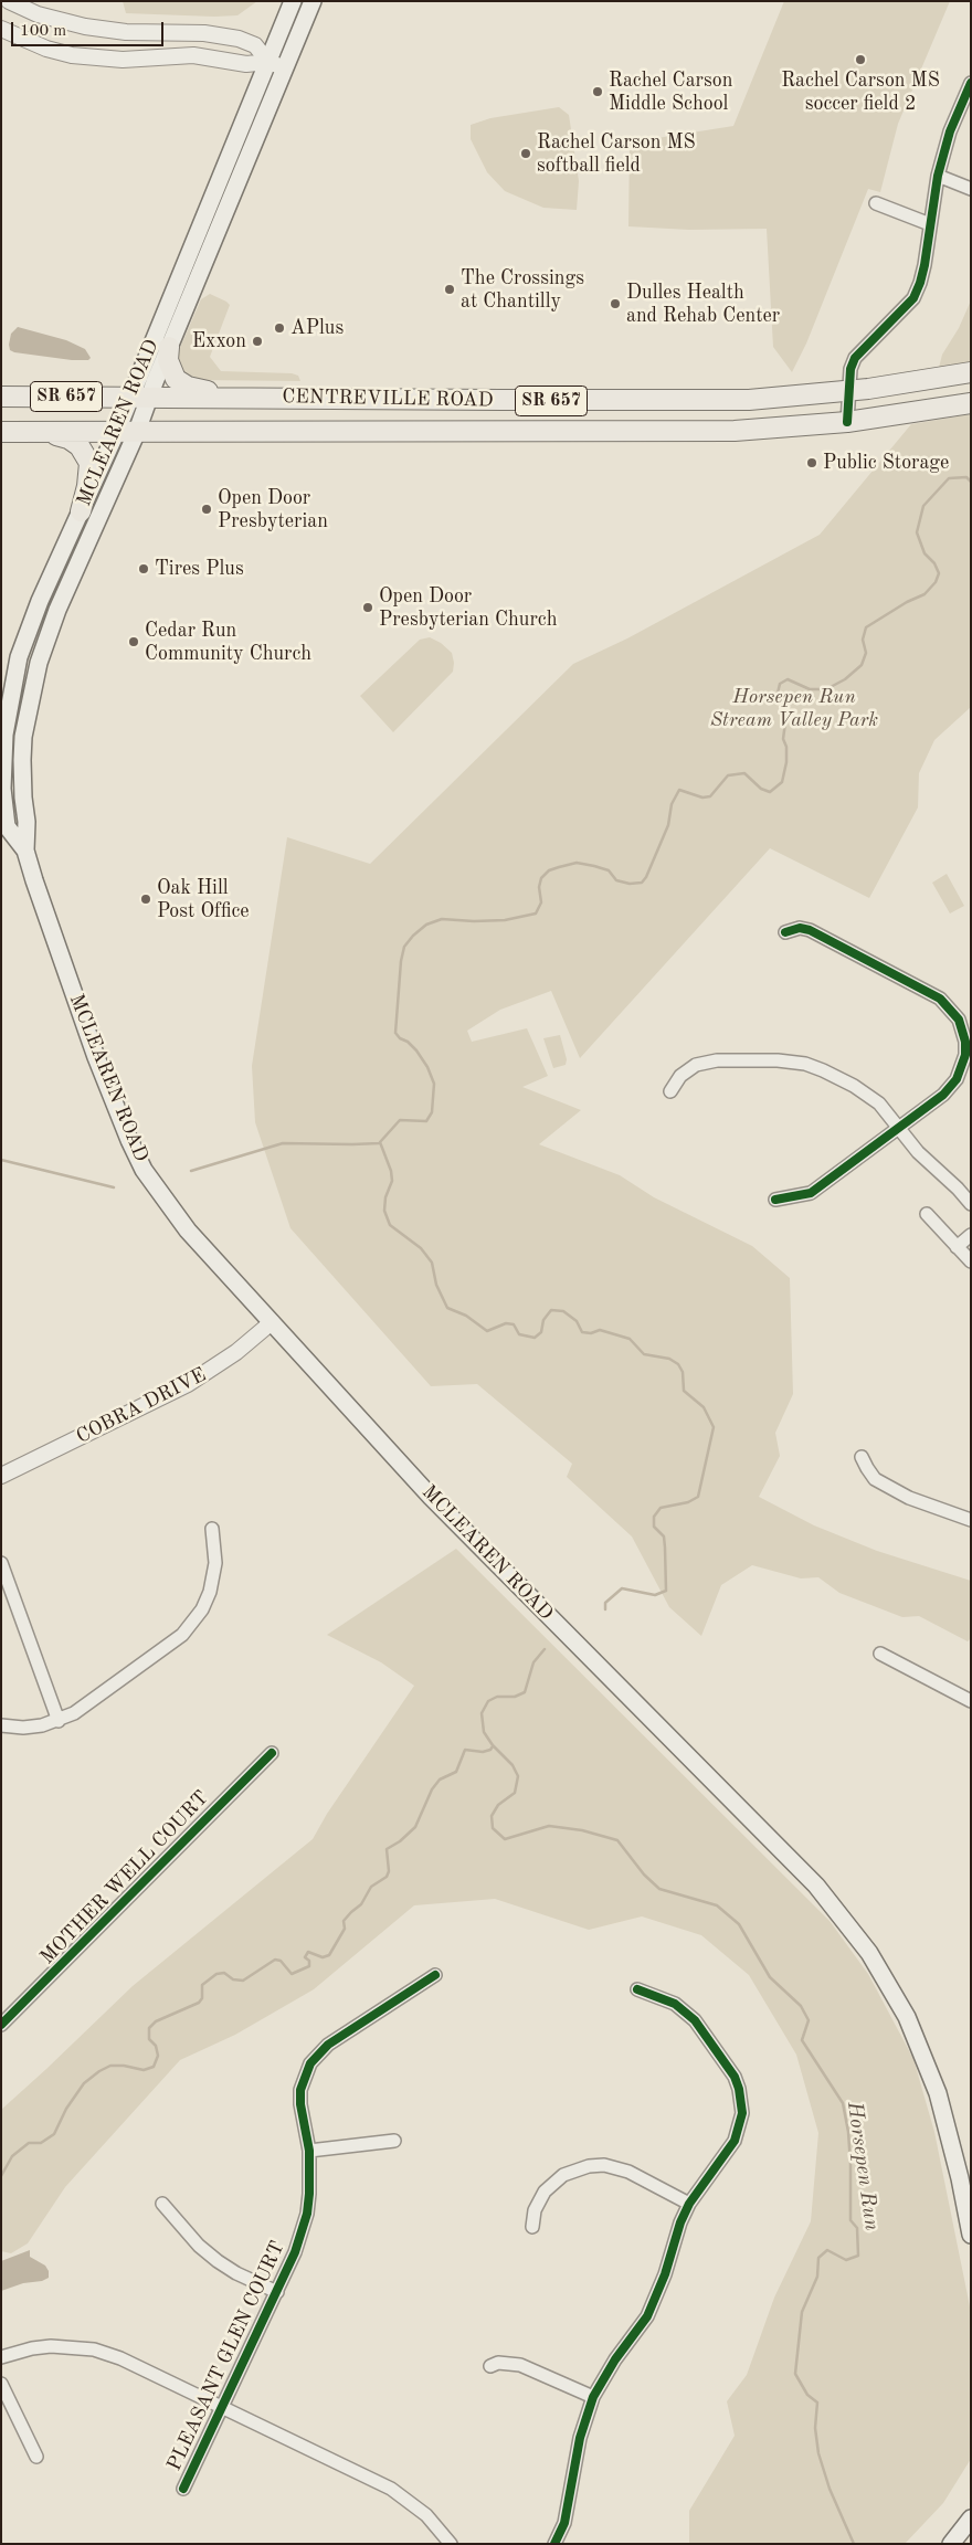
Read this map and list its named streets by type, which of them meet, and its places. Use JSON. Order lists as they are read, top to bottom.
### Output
{
  "streets": {
    "main road": ["SR 657", "CENTREVILLE ROAD", "MCLEAREN ROAD"],
    "street": ["COBRA DRIVE", "MOTHER WELL COURT", "PLEASANT GLEN COURT"]
  },
  "crossings": [
    ["CENTREVILLE ROAD", "MCLEAREN ROAD"],
    ["MCLEAREN ROAD", "COBRA DRIVE"]
  ],
  "water": ["Horsepen Run"],
  "parks": ["Horsepen Run Stream Valley Park"],
  "places": [
    "Rachel Carson MS soccer field 2",
    "Rachel Carson Middle School",
    "Rachel Carson MS softball field",
    "The Crossings at Chantilly",
    "Dulles Health and Rehab Center",
    "APlus",
    "Exxon",
    "Public Storage",
    "Open Door Presbyterian",
    "Tires Plus",
    "Open Door Presbyterian Church",
    "Cedar Run Community Church",
    "Oak Hill Post Office"
  ],
  "scale_bar": "100 m"
}
